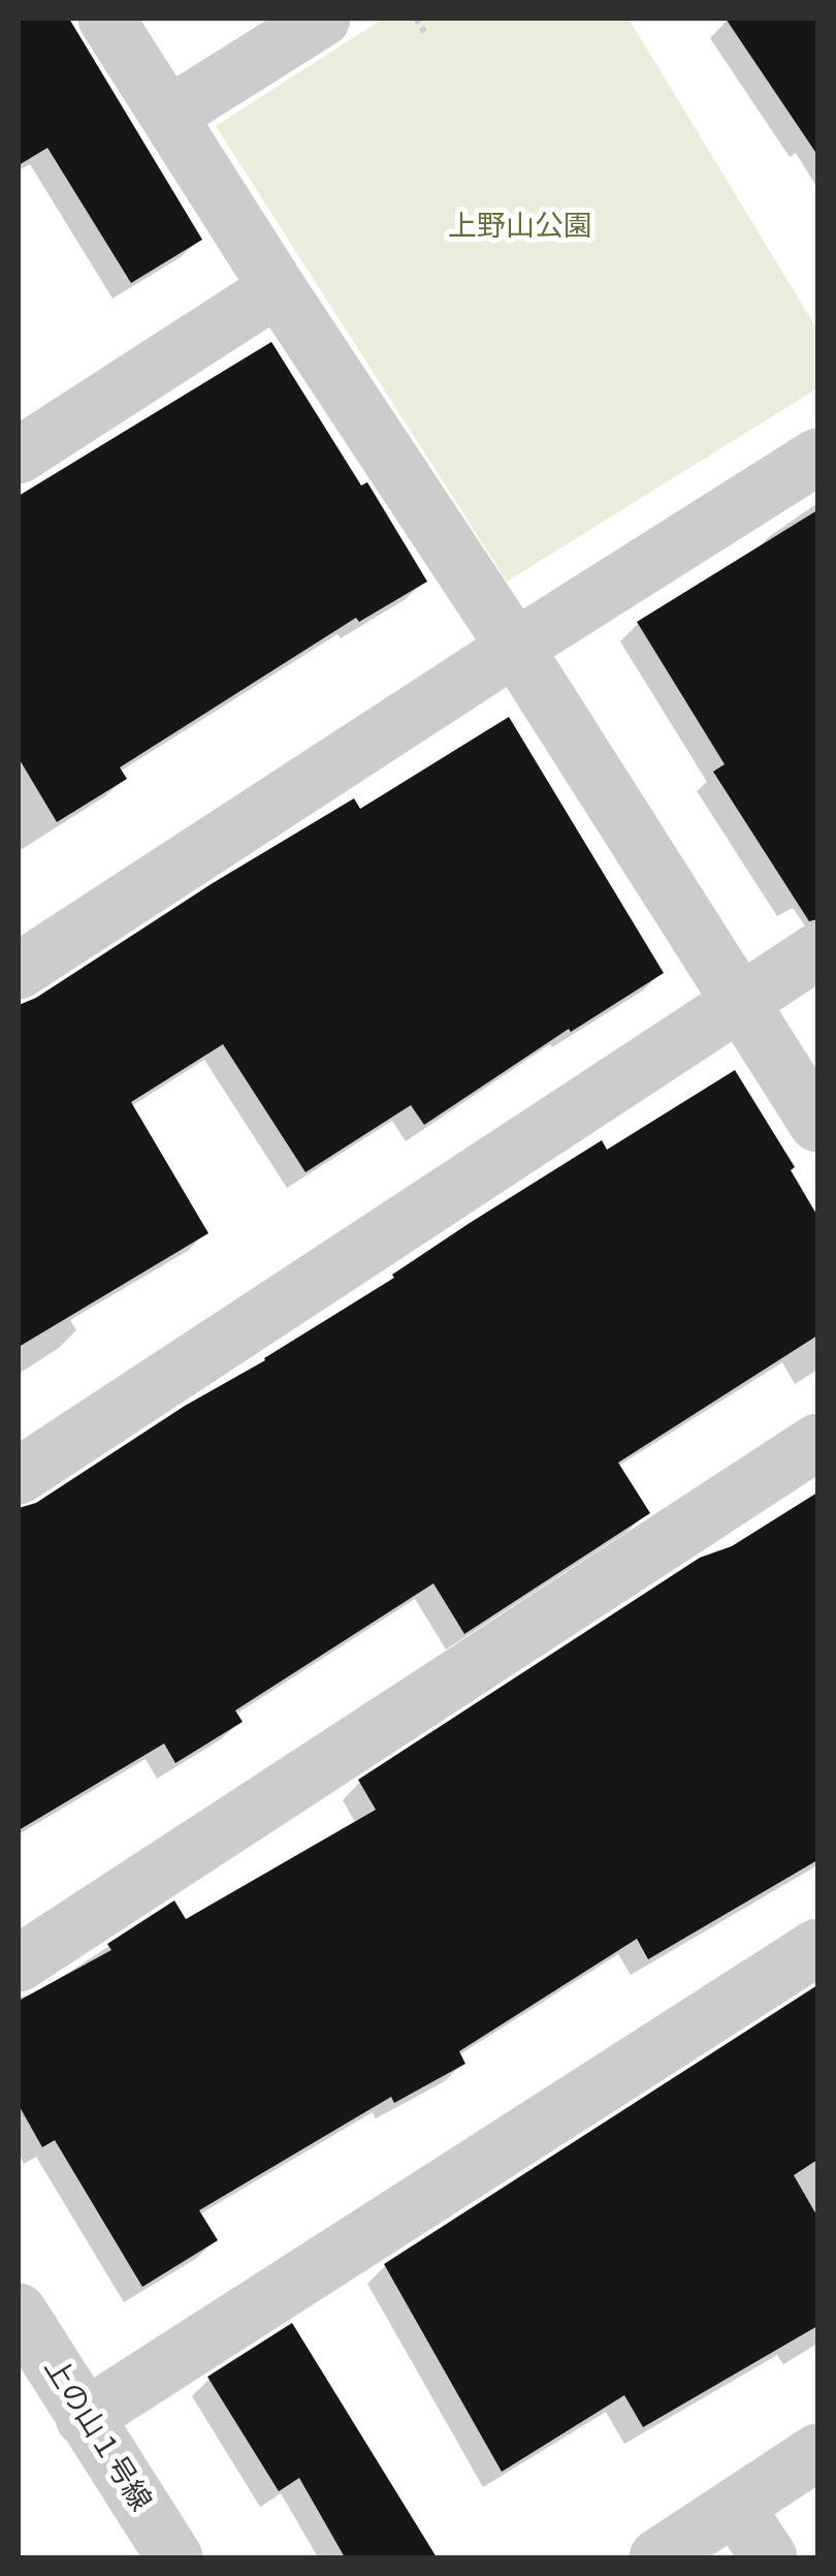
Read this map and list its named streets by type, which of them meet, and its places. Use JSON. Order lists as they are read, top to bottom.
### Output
{
  "streets": {
    "street": ["上の山１号線"]
  },
  "parks": ["上野山公園"]
}
